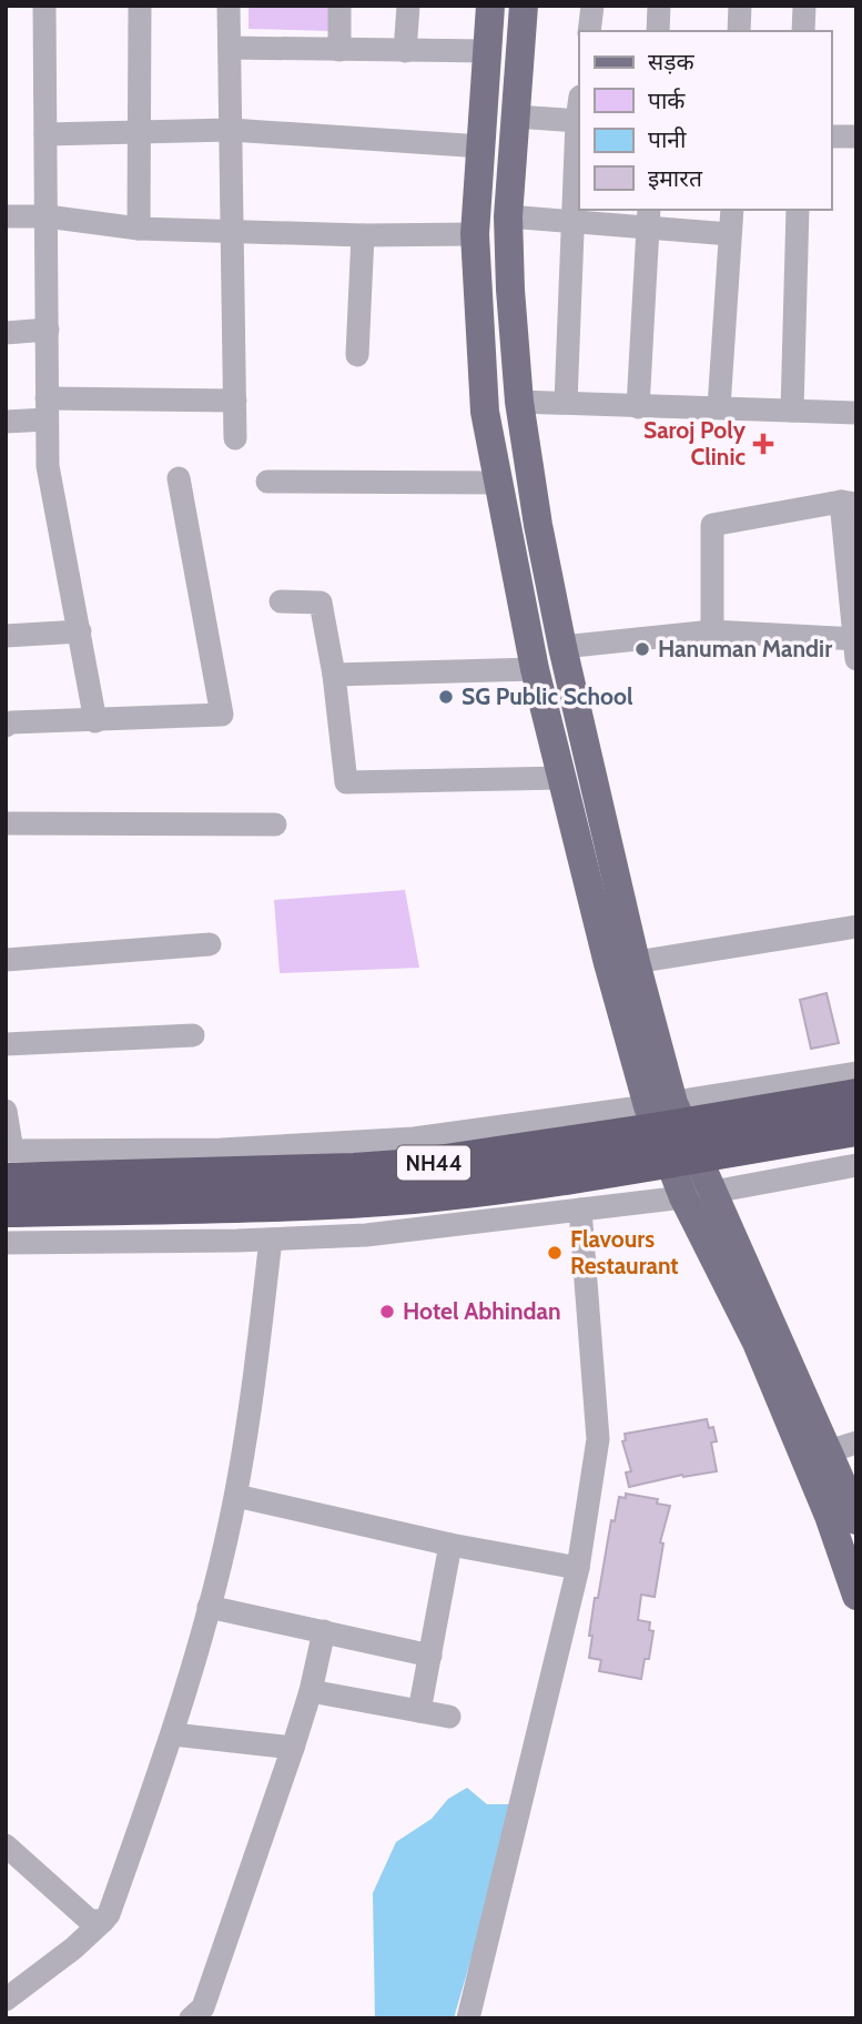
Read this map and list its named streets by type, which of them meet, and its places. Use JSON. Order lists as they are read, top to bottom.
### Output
{
  "streets": {
    "highway": ["NH44"]
  },
  "places": {
    "health": ["Saroj Poly Clinic"],
    "other": [
      "Hanuman Mandir",
      "SG Public School",
      "Flavours Restaurant",
      "Hotel Abhindan"
    ]
  },
  "legend": [
    "सड़क",
    "पार्क",
    "पानी",
    "इमारत"
  ]
}
